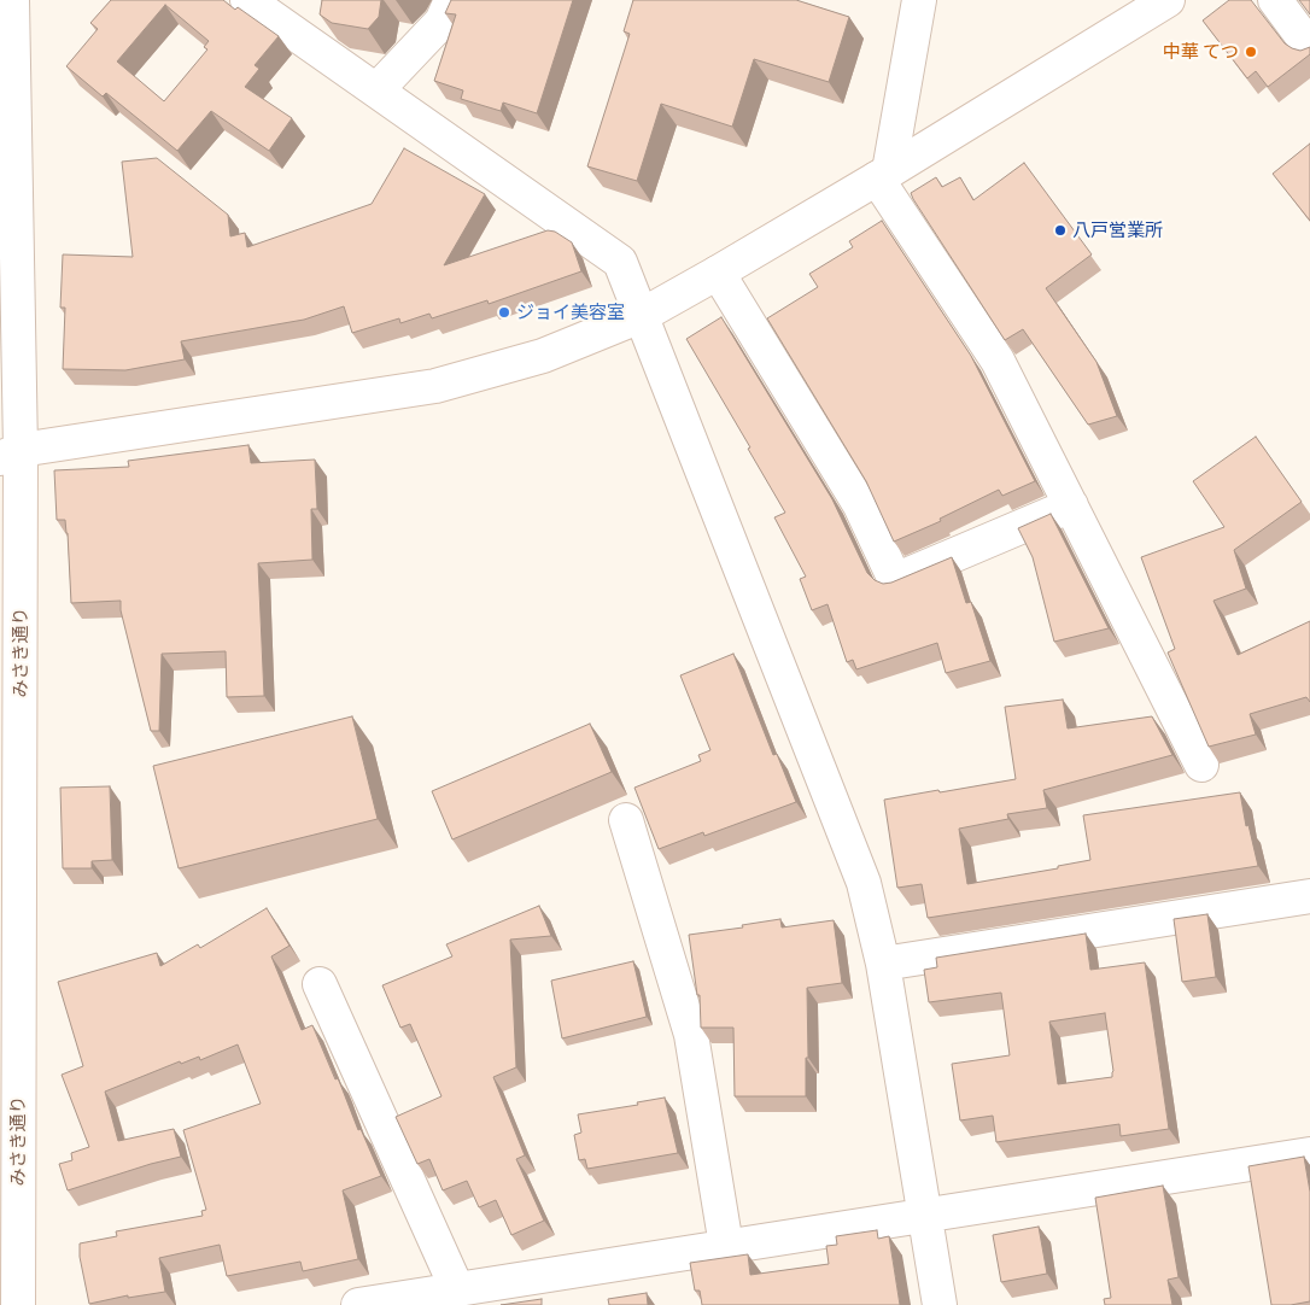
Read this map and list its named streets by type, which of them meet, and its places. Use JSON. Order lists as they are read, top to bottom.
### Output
{
  "streets": {
    "street": ["みさき通り"]
  },
  "places": ["中華 てつ", "八戸営業所", "ジョイ美容室"]
}
